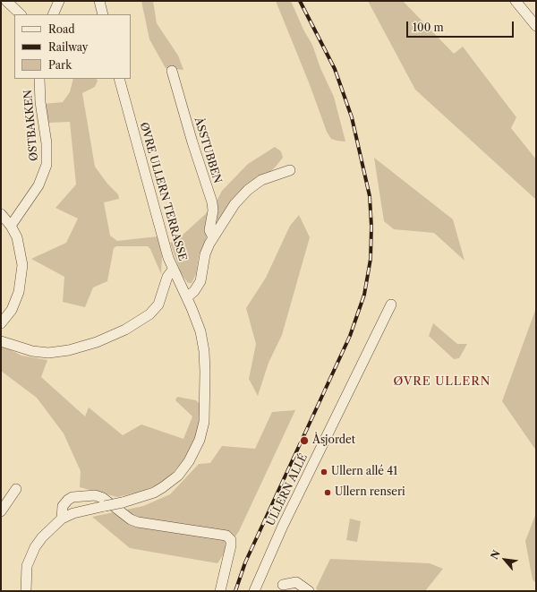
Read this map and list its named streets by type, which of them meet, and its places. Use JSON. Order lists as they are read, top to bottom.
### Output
{
  "streets": {
    "street": [
      "ØSTBAKKEN",
      "ÅSSTUBBEN",
      "ØVRE ULLERN TERRASSE",
      "ULLERN ALLÉ"
    ]
  },
  "districts": ["ØVRE ULLERN"],
  "places": ["Åsjordet", "Ullern allé 41", "Ullern renseri"],
  "legend": ["Road", "Railway", "Park"],
  "scale_bar": "100 m",
  "north": "top left"
}
